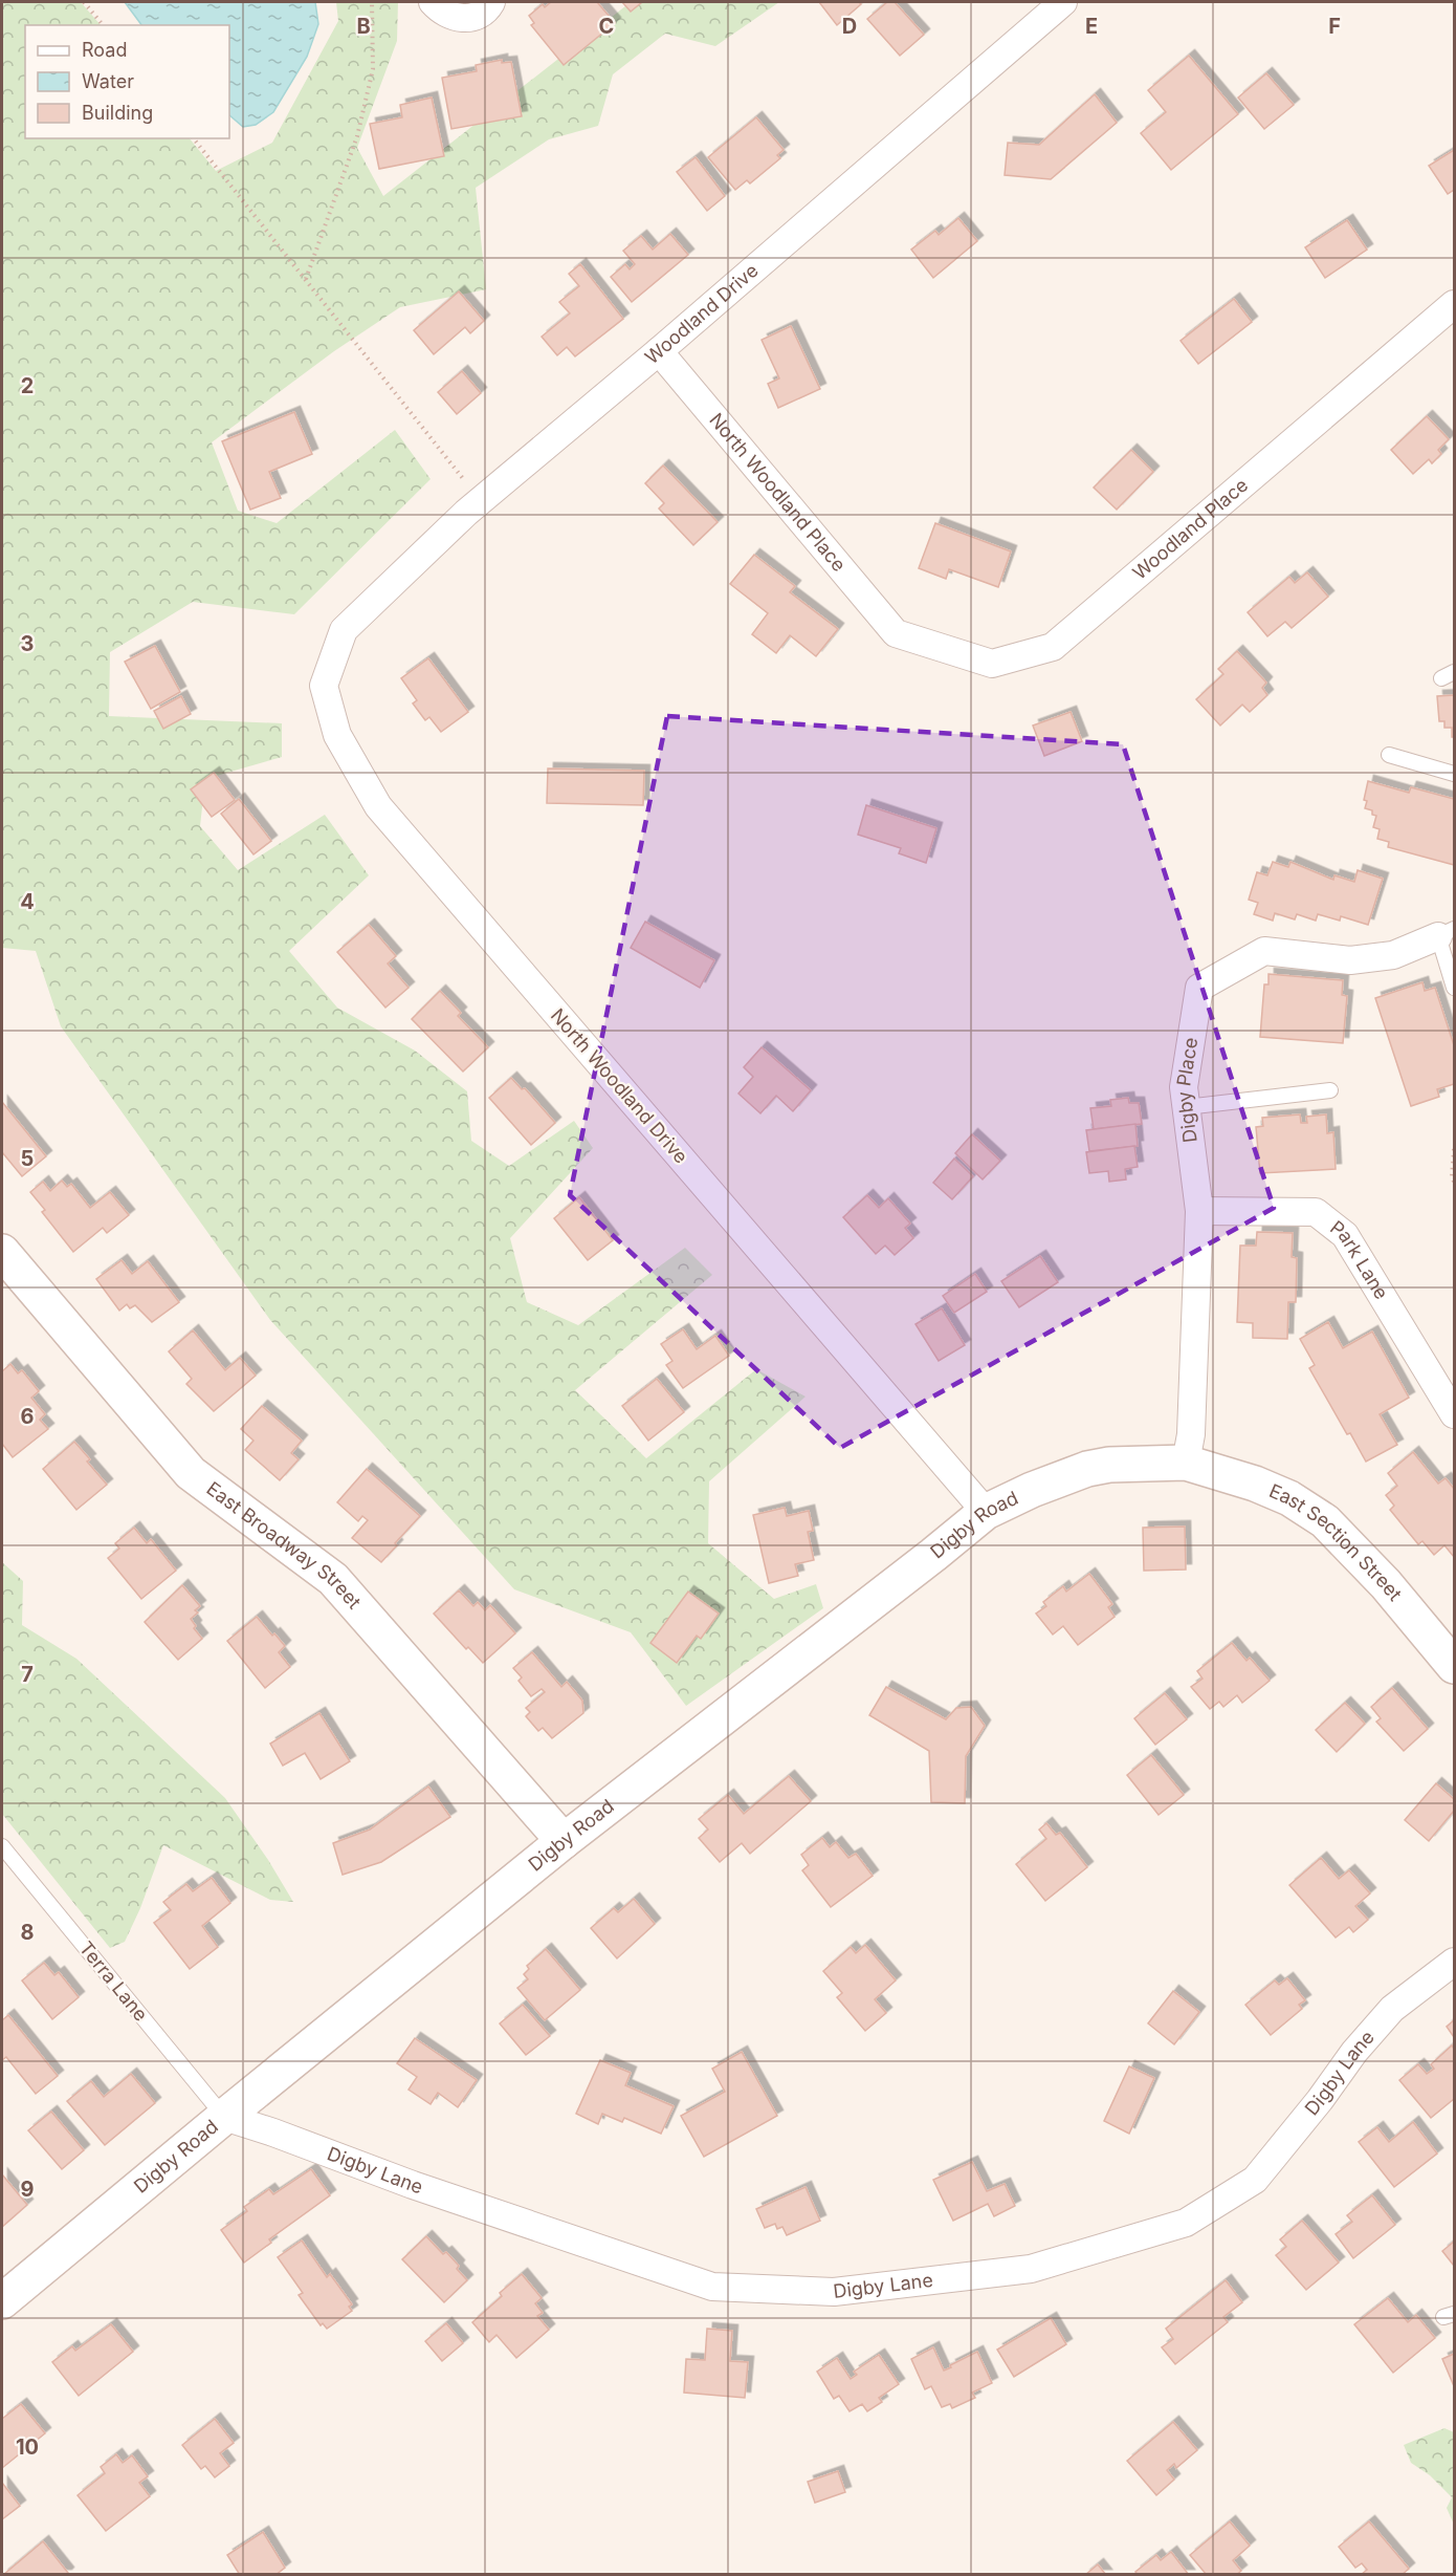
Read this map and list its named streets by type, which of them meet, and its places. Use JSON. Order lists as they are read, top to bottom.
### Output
{
  "streets": {
    "street": [
      "Woodland Drive",
      "North Woodland Place",
      "Woodland Place",
      "North Woodland Drive",
      "Digby Place",
      "Park Lane",
      "Digby Road",
      "East Section Street",
      "East Broadway Street",
      "Digby Lane"
    ],
    "lane": ["Terra Lane"]
  },
  "crossings": [
    ["Woodland Drive", "North Woodland Place"],
    ["Woodland Drive", "North Woodland Drive"],
    ["North Woodland Place", "Woodland Place"],
    ["North Woodland Drive", "Digby Road"],
    ["Digby Place", "Park Lane"],
    ["Digby Place", "Digby Road"],
    ["Digby Place", "East Section Street"],
    ["Digby Road", "East Section Street"],
    ["Digby Road", "East Broadway Street"],
    ["Digby Road", "Terra Lane"],
    ["Digby Road", "Digby Lane"],
    ["Terra Lane", "Digby Lane"]
  ],
  "legend": ["Road", "Water", "Building"],
  "grid": {
    "columns": [
      "B",
      "C",
      "D",
      "E",
      "F"
    ],
    "rows": [
      "2",
      "3",
      "4",
      "5",
      "6",
      "7",
      "8",
      "9",
      "10"
    ]
  }
}
